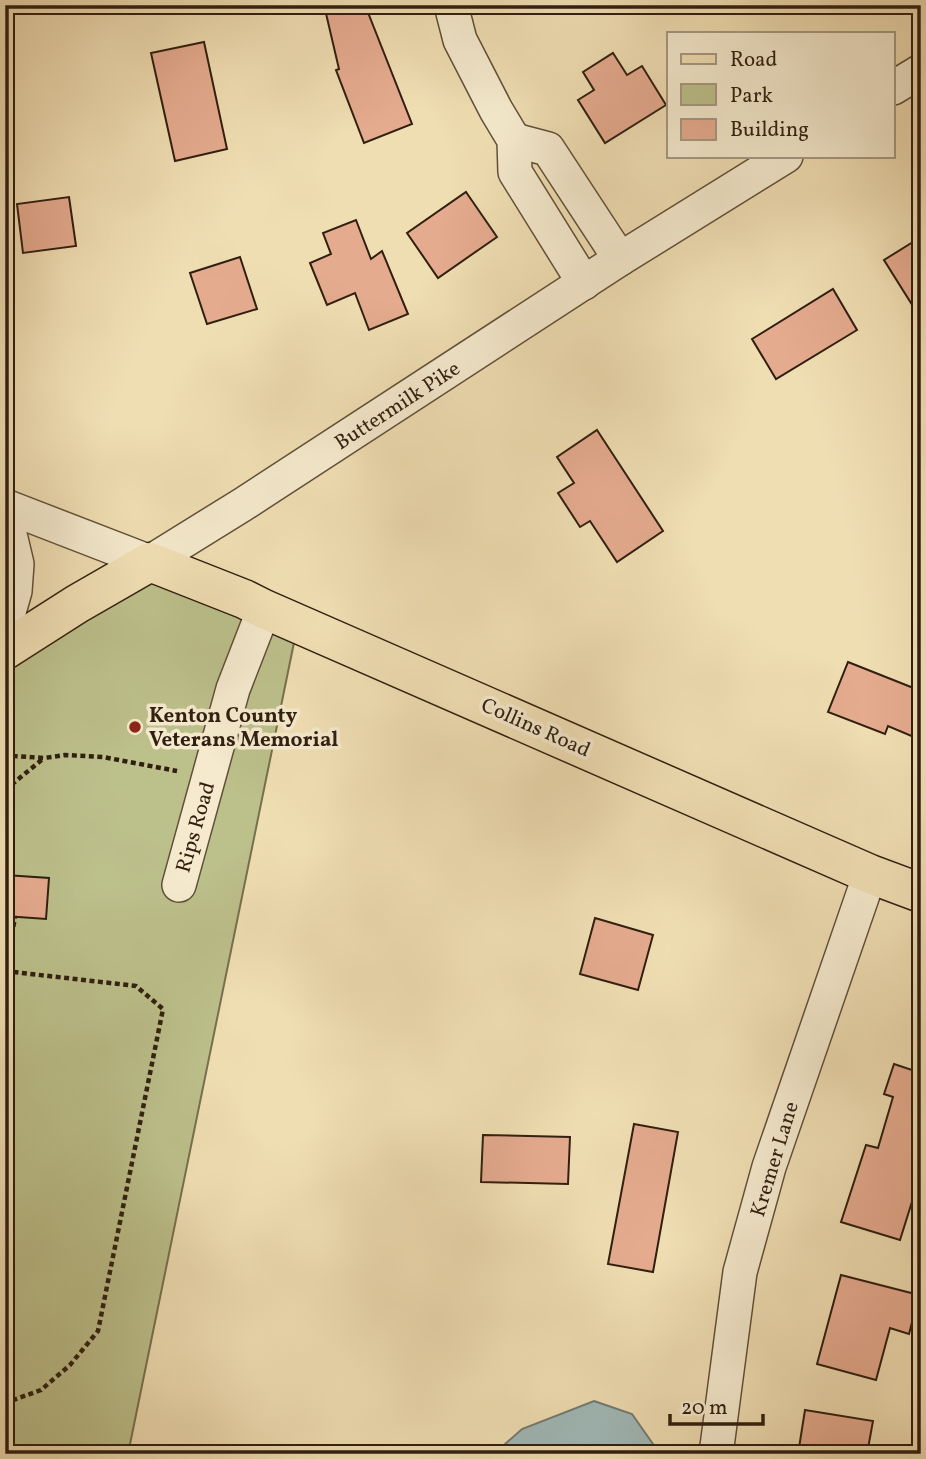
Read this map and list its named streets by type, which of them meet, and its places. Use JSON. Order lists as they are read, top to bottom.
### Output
{
  "streets": {
    "main road": ["Buttermilk Pike", "Collins Road"],
    "street": ["Rips Road", "Kremer Lane"]
  },
  "crossings": [
    ["Buttermilk Pike", "Collins Road"],
    ["Collins Road", "Rips Road"],
    ["Collins Road", "Kremer Lane"]
  ],
  "places": ["Kenton County Veterans Memorial"],
  "legend": ["Road", "Park", "Building"],
  "scale_bar": "20 m"
}
